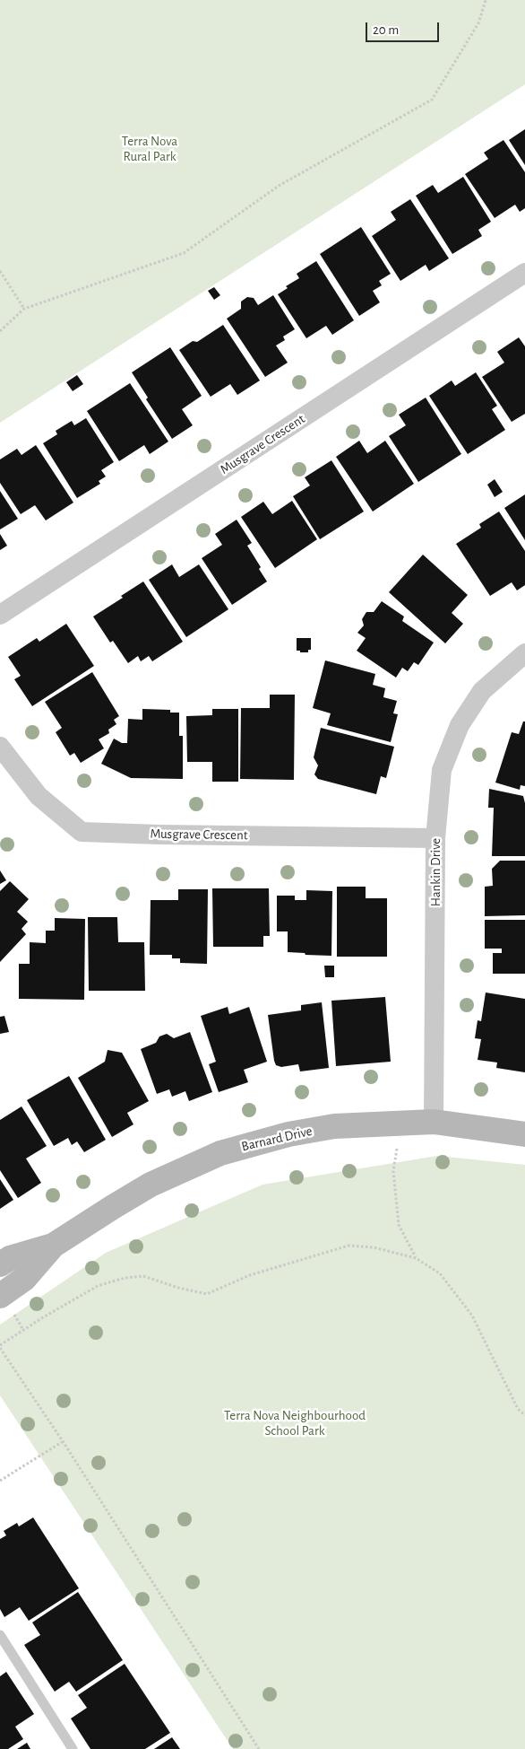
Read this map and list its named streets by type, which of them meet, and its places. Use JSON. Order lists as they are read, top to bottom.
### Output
{
  "streets": {
    "street": ["Musgrave Crescent", "Hankin Drive", "Barnard Drive"]
  },
  "crossings": [
    ["Musgrave Crescent", "Hankin Drive"],
    ["Hankin Drive", "Barnard Drive"]
  ],
  "parks": ["Terra Nova Rural Park", "Terra Nova Neighbourhood School Park"],
  "scale_bar": "20 m"
}
